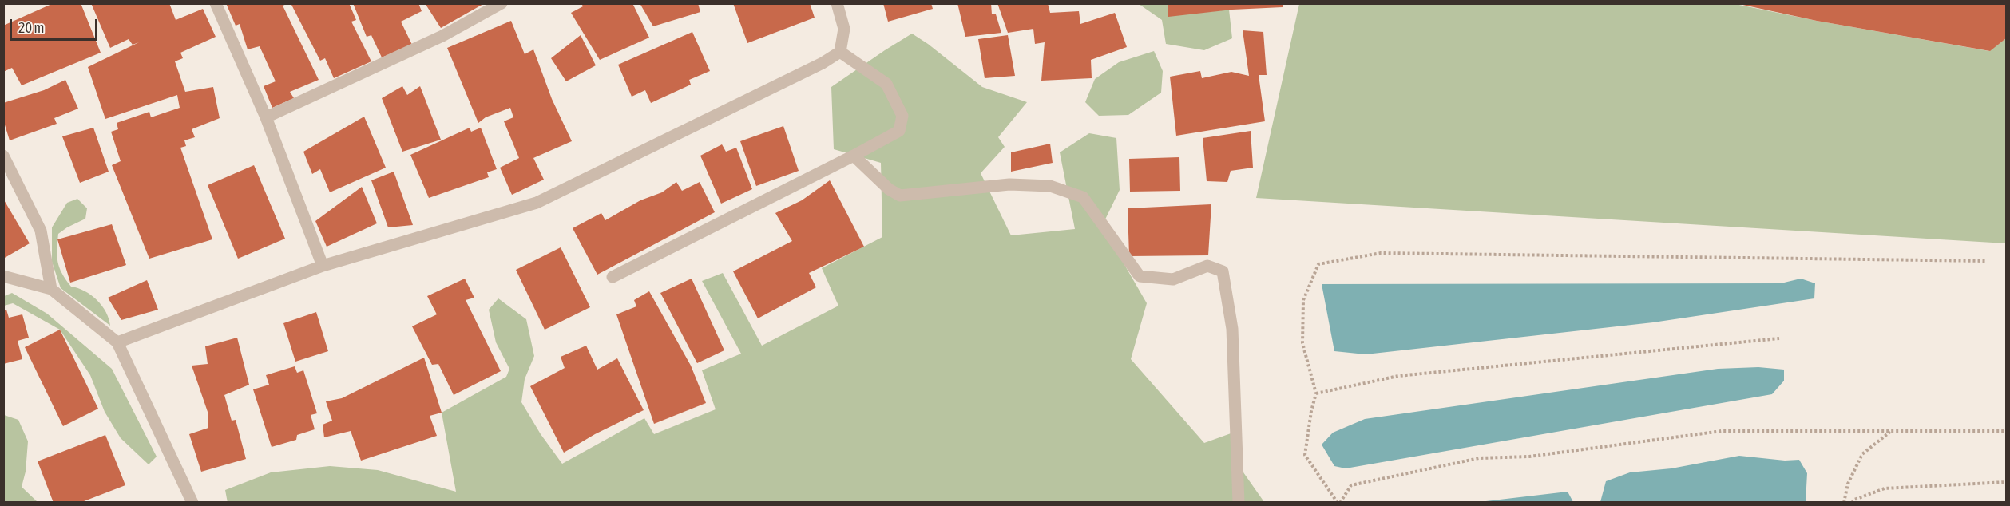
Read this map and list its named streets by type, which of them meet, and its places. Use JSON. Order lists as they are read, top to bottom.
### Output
{
  "scale_bar": "20 m"
}
